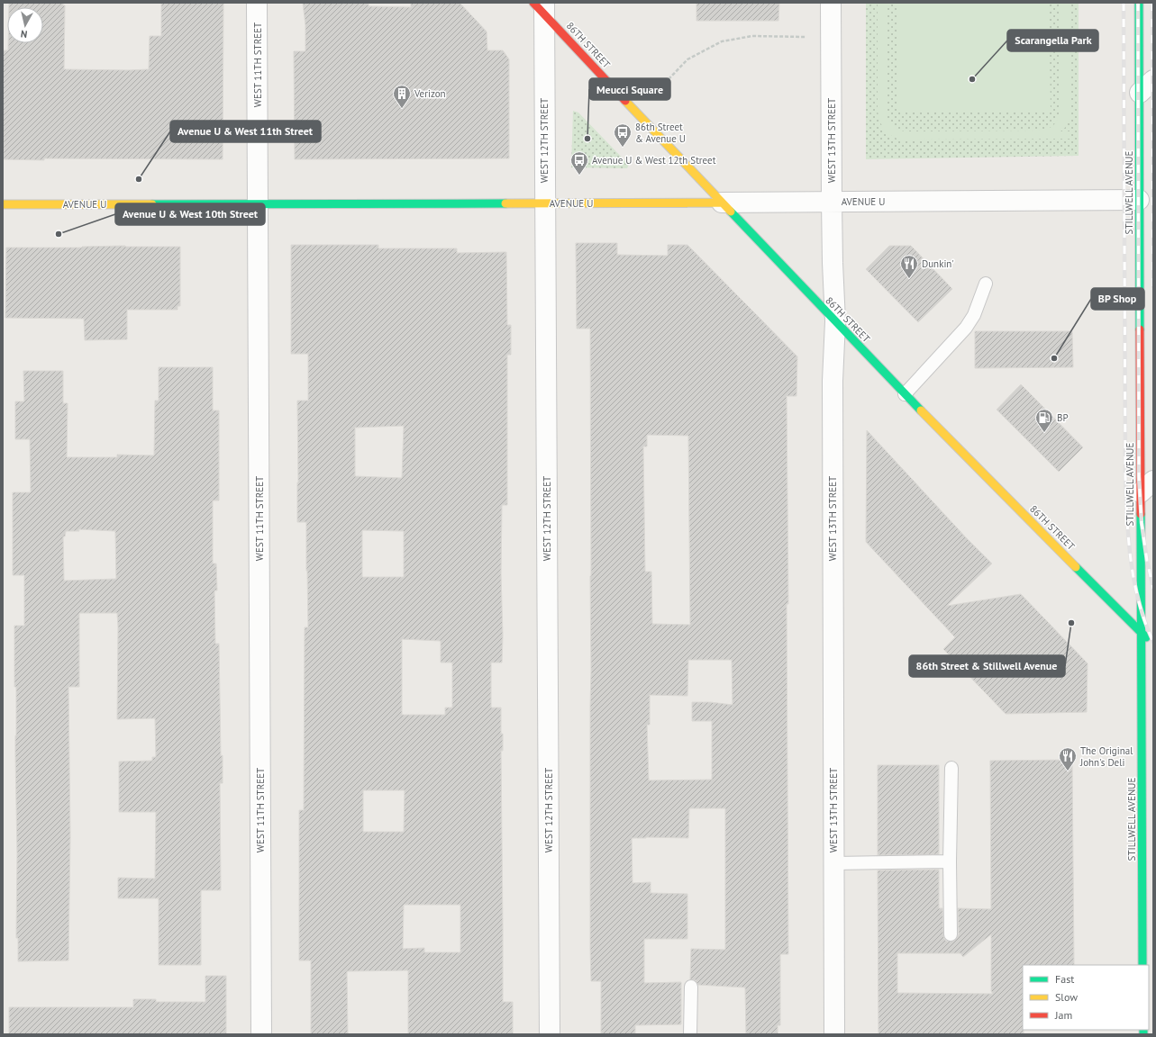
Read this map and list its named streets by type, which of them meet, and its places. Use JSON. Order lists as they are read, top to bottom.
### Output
{
  "streets": {
    "main road": ["86TH STREET", "STILLWELL AVENUE", "AVENUE U"],
    "street": ["WEST 11TH STREET", "WEST 12TH STREET", "WEST 13TH STREET"]
  },
  "crossings": [
    ["86TH STREET", "WEST 12TH STREET"],
    ["86TH STREET", "WEST 13TH STREET"],
    ["86TH STREET", "STILLWELL AVENUE"],
    ["86TH STREET", "AVENUE U"],
    ["WEST 11TH STREET", "AVENUE U"],
    ["WEST 12TH STREET", "AVENUE U"],
    ["WEST 13TH STREET", "AVENUE U"],
    ["STILLWELL AVENUE", "AVENUE U"]
  ],
  "places": {
    "other": [
      "Scarangella Park",
      "Meucci Square",
      "Avenue U & West 11th Street",
      "Avenue U & West 10th Street",
      "BP Shop",
      "86th Street & Stillwell Avenue"
    ],
    "building": ["Verizon"],
    "bus stop": ["86th Street & Avenue U", "Avenue U & West 12th Street"],
    "restaurant": ["Dunkin'", "The Original John's Deli"],
    "fuel station": ["BP"]
  },
  "legend": ["Fast", "Slow", "Jam"],
  "north": "bottom"
}
